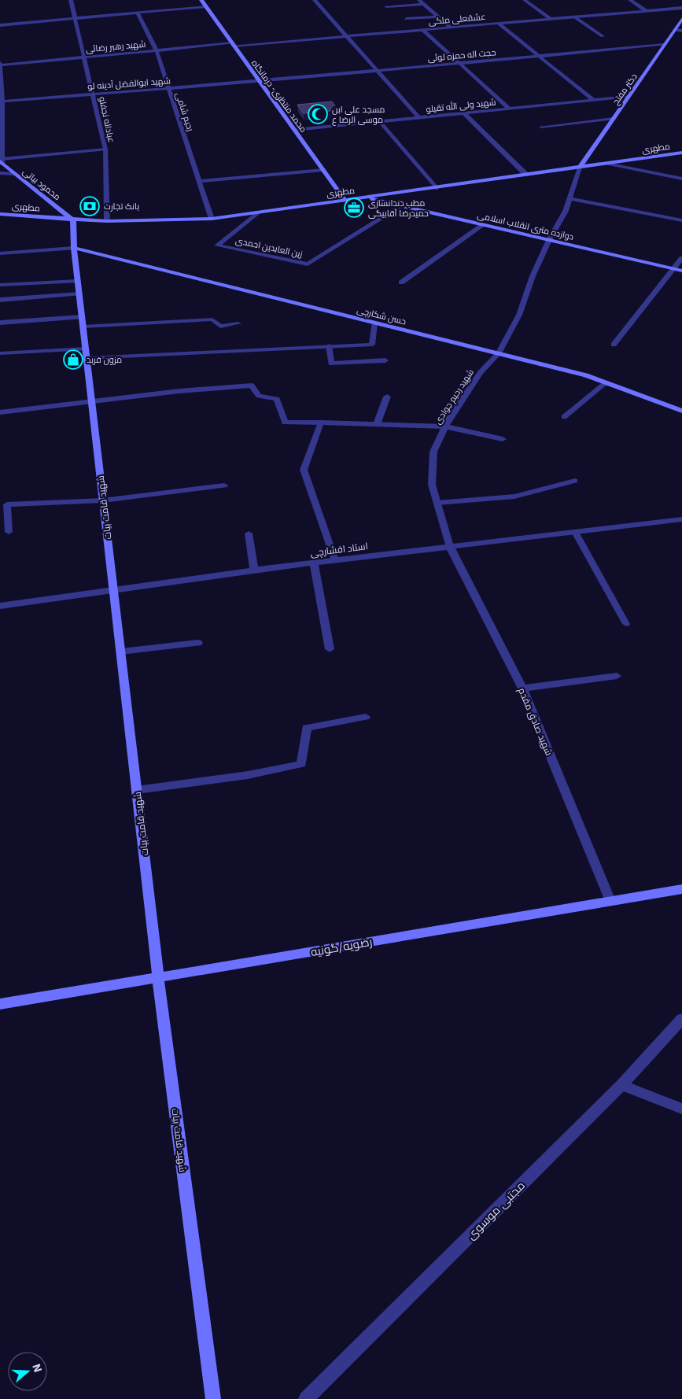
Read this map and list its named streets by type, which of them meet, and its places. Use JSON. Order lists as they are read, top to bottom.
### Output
{
  "streets": {
    "main road": [
      "دکتر مفتح",
      "محمد منتظری- درمانگاه",
      "مطهری",
      "محمود بیاتی",
      "دوازده متری انقلاب اسلامی",
      "حسن شکارچی",
      "شهید قامت بیات",
      "رضویه/گونیه"
    ],
    "street": [
      "عشقعلی ملکی",
      "شهید رهبر رضائی",
      "حجت اله حمزه لوئی",
      "شهید ابوالفضل آدینه لو",
      "شهید ولی الله تقیلو",
      "رحیم شامی",
      "عباداله نجفلو",
      "زین العابدین احمدی",
      "شهید رحیم جوادی",
      "استاد افشارچی",
      "شهید صادق مقدم",
      "مجتبی موسوی"
    ]
  },
  "crossings": [
    ["عشقعلی ملکی", "شهید رهبر رضائی"],
    ["عشقعلی ملکی", "محمد منتظری- درمانگاه"],
    ["شهید رهبر رضائی", "محمد منتظری- درمانگاه"],
    ["شهید رهبر رضائی", "رحیم شامی"],
    ["شهید رهبر رضائی", "عباداله نجفلو"],
    ["حجت اله حمزه لوئی", "شهید ابوالفضل آدینه لو"],
    ["حجت اله حمزه لوئی", "دکتر مفتح"],
    ["حجت اله حمزه لوئی", "محمد منتظری- درمانگاه"],
    ["شهید ابوالفضل آدینه لو", "محمد منتظری- درمانگاه"],
    ["شهید ابوالفضل آدینه لو", "رحیم شامی"],
    ["شهید ابوالفضل آدینه لو", "عباداله نجفلو"],
    ["دکتر مفتح", "شهید ولی الله تقیلو"],
    ["دکتر مفتح", "مطهری"],
    ["دکتر مفتح", "شهید رحیم جوادی"],
    ["محمد منتظری- درمانگاه", "شهید ولی الله تقیلو"],
    ["محمد منتظری- درمانگاه", "مطهری"],
    ["رحیم شامی", "مطهری"],
    ["عباداله نجفلو", "مطهری"],
    ["مطهری", "محمود بیاتی"],
    ["مطهری", "دوازده متری انقلاب اسلامی"],
    ["مطهری", "زین العابدین احمدی"],
    ["مطهری", "شهید رحیم جوادی"],
    ["مطهری", "شهید قامت بیات"],
    ["محمود بیاتی", "شهید قامت بیات"],
    ["دوازده متری انقلاب اسلامی", "زین العابدین احمدی"],
    ["دوازده متری انقلاب اسلامی", "شهید رحیم جوادی"],
    ["حسن شکارچی", "شهید رحیم جوادی"],
    ["حسن شکارچی", "شهید قامت بیات"],
    ["شهید رحیم جوادی", "استاد افشارچی"],
    ["شهید رحیم جوادی", "شهید صادق مقدم"],
    ["شهید قامت بیات", "استاد افشارچی"],
    ["شهید قامت بیات", "رضویه/گونیه"],
    ["استاد افشارچی", "شهید صادق مقدم"],
    ["شهید صادق مقدم", "رضویه/گونیه"]
  ],
  "places": {
    "mosque": ["مسجد علی ابن موسی الرضا ع"],
    "bank": ["بانک تجارت"],
    "office": ["مطب دندانسازی حمیدرضا آقابیگی"],
    "shop": ["مزون فربد"]
  },
  "north": "right"
}
